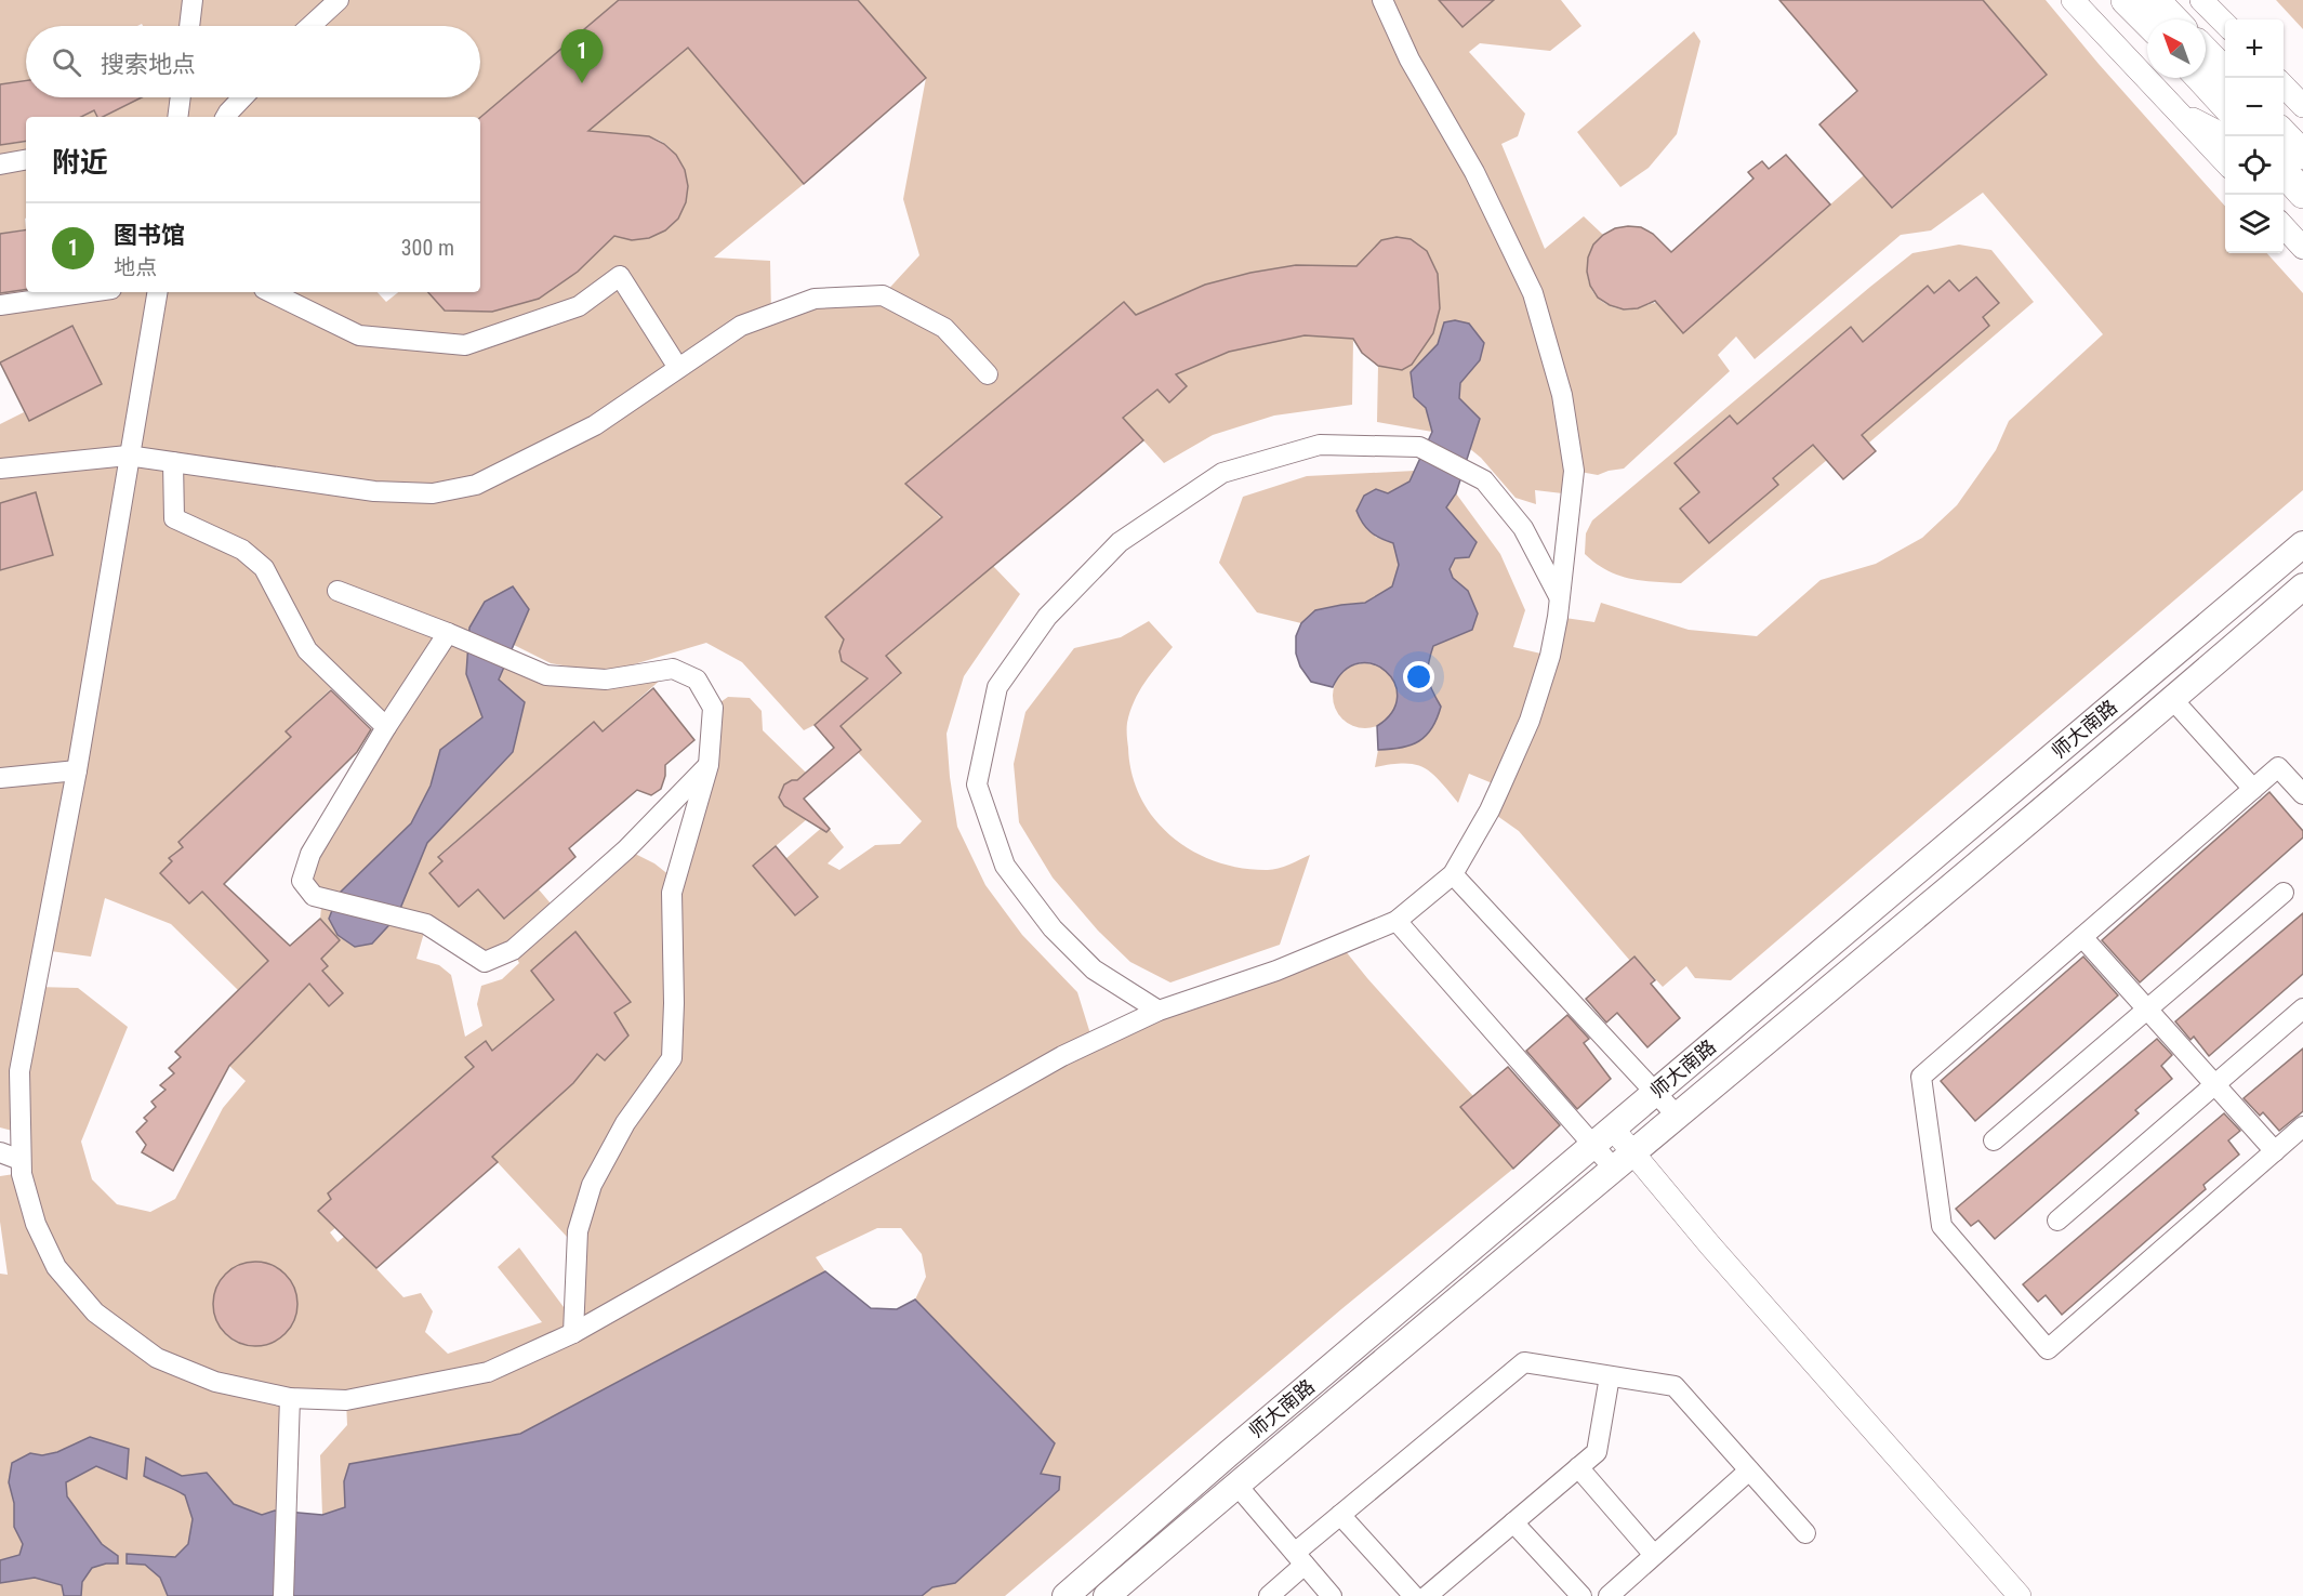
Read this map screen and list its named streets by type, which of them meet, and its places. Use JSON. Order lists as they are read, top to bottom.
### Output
{
  "streets": {
    "main road": ["师大南路"]
  },
  "north": "top left",
  "page": {
    "map_buttons": ["+", "−"],
    "search": "搜索地点",
    "pins": "1",
    "heading": "附近",
    "list": [
      {
        "mark": "1",
        "name": "图书馆",
        "note": "地点",
        "value": "300 m"
      }
    ]
  }
}
